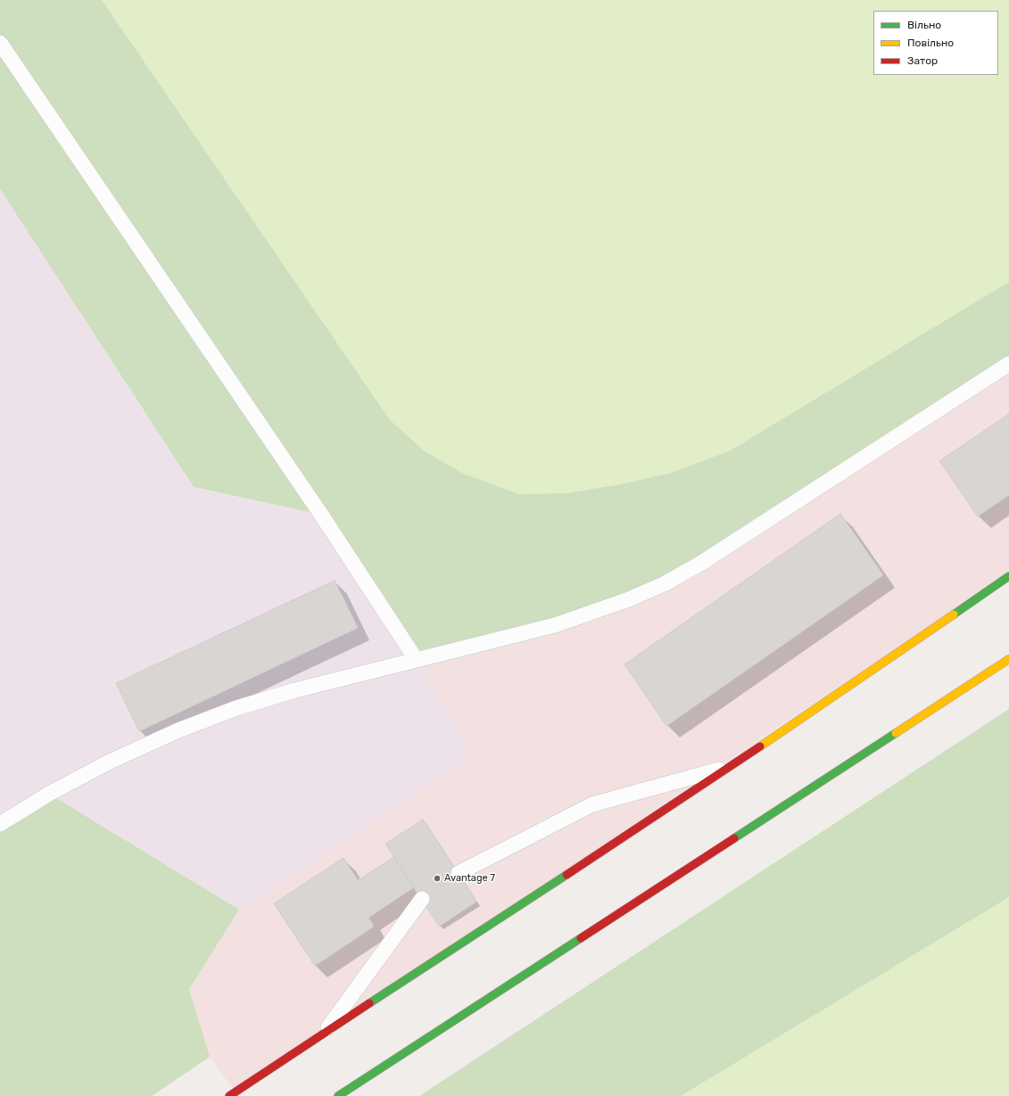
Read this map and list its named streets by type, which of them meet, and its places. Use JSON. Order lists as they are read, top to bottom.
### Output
{
  "places": ["Avantage 7"],
  "legend": ["Вільно", "Повільно", "Затор"]
}
